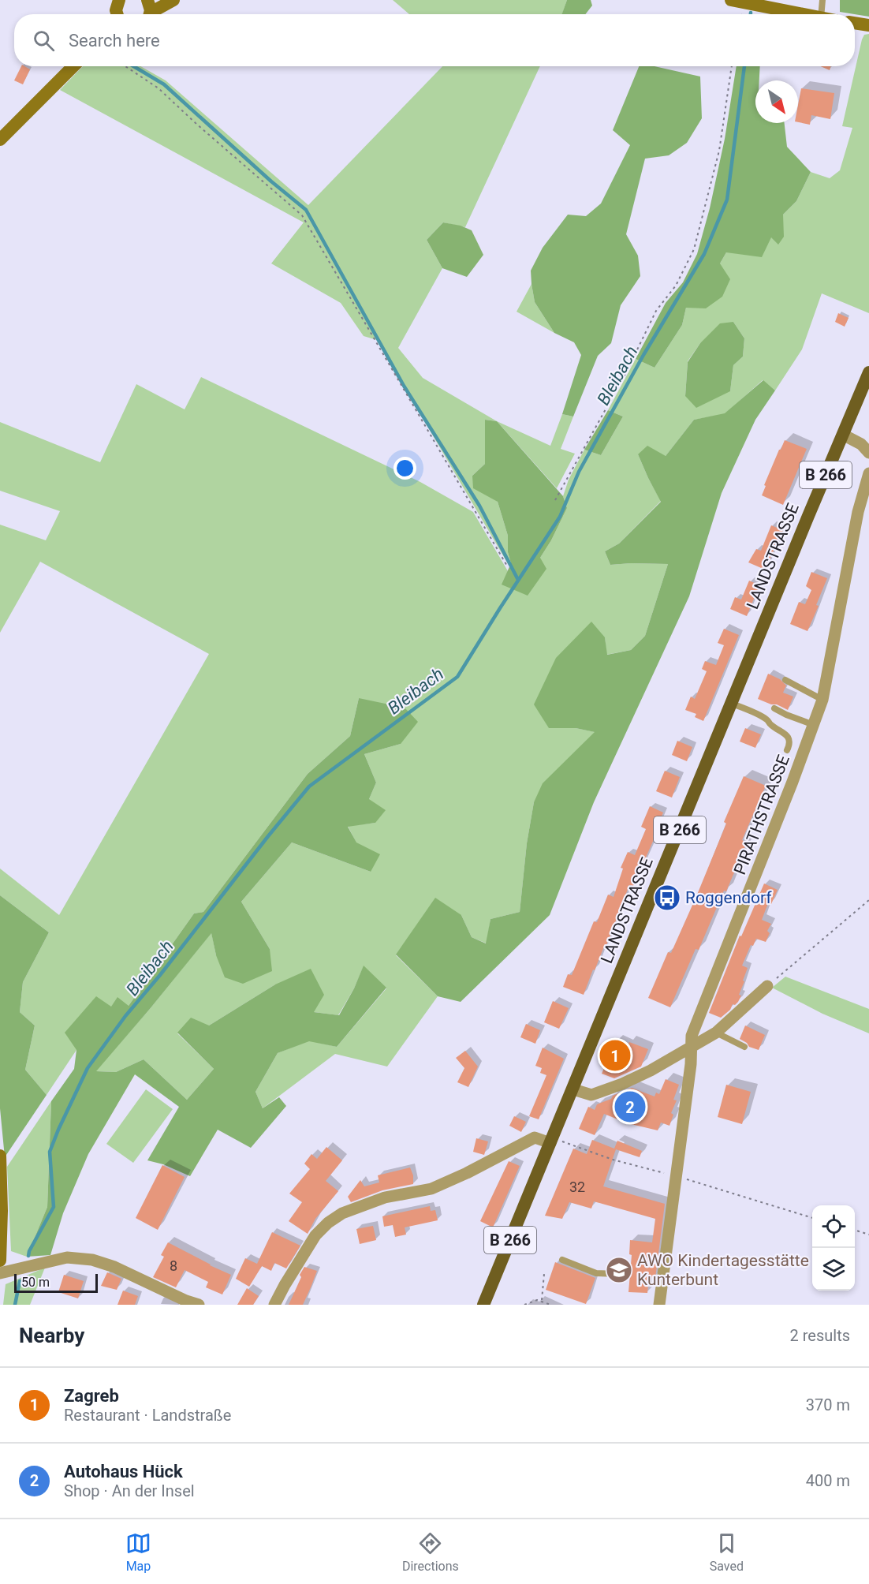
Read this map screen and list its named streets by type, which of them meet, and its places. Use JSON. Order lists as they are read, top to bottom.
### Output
{
  "streets": {
    "main road": ["B 266", "LANDSTRASSE"],
    "street": ["PIRATHSTRASSE"]
  },
  "water": ["Bleibach"],
  "places": {
    "bus stop": ["Roggendorf"],
    "school or university": ["AWO Kindertagesstätte Kunterbunt"]
  },
  "house_numbers": ["32", "8"],
  "scale_bar": "50 m",
  "north": "bottom right",
  "page": {
    "search": "Search here",
    "pins": ["1", "2"],
    "scale": "50 m",
    "heading": ["Nearby", "2 results"],
    "list": [
      {
        "mark": "1",
        "name": "Zagreb",
        "note": "Restaurant · Landstraße",
        "value": "370 m"
      },
      {
        "mark": "2",
        "name": "Autohaus Hück",
        "note": "Shop · An der Insel",
        "value": "400 m"
      }
    ],
    "nav": ["Map", "Directions", "Saved"]
  }
}
